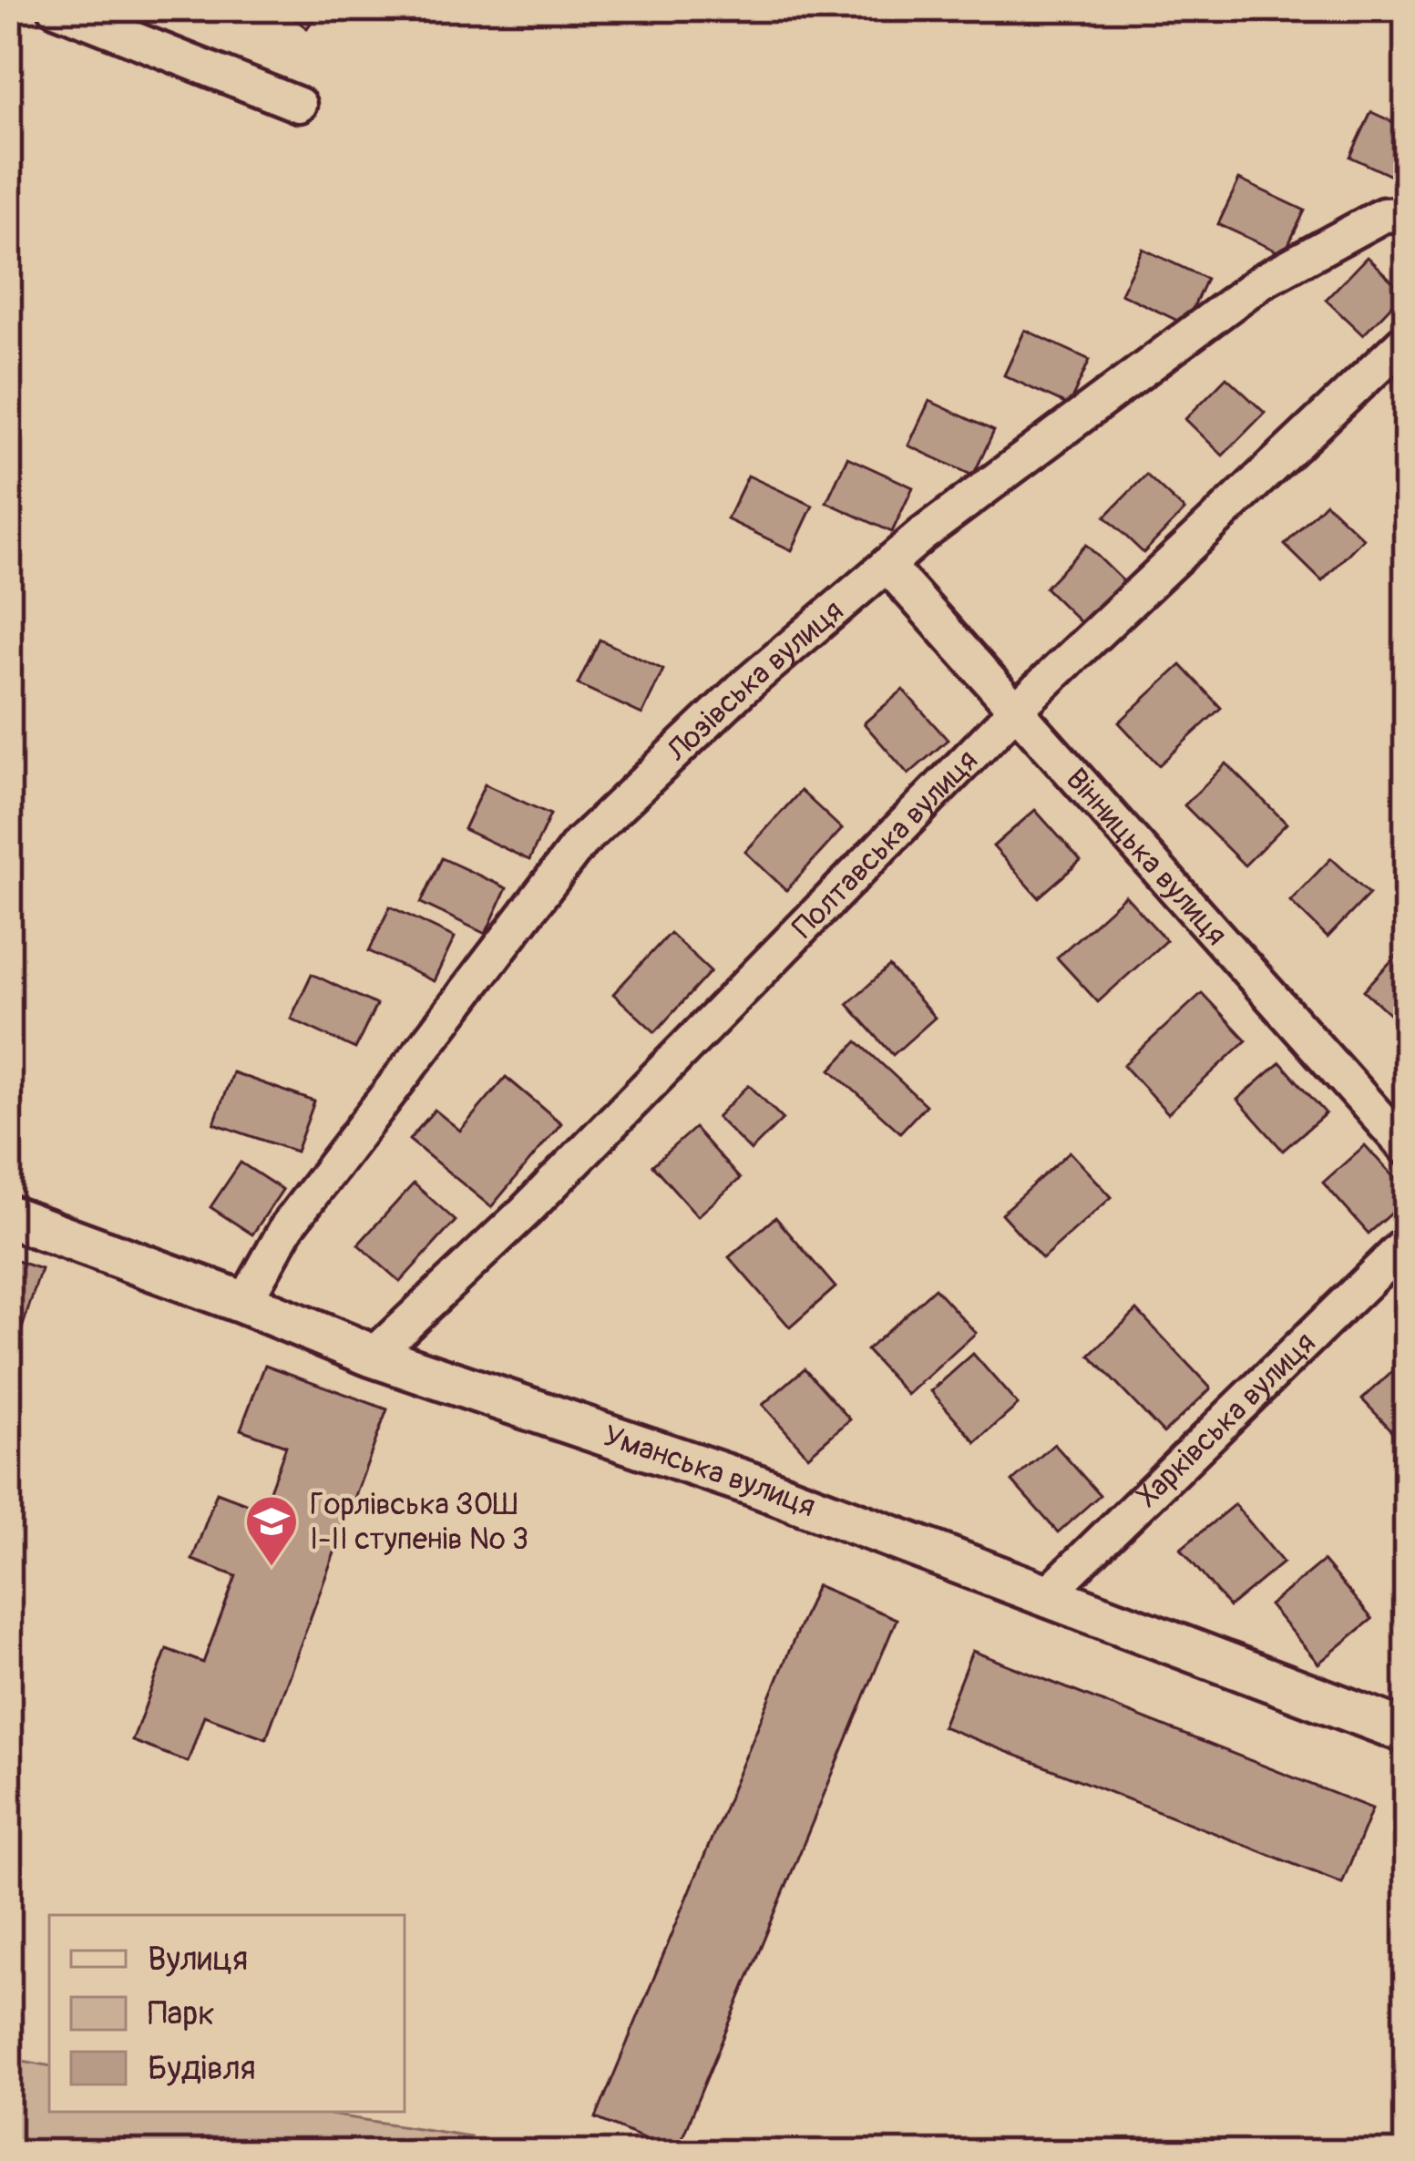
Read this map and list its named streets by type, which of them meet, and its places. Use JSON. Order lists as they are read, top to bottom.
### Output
{
  "streets": {
    "street": [
      "Лозівська вулиця",
      "Полтавська вулиця",
      "Вінницька вулиця",
      "Харківська вулиця",
      "Уманська вулиця"
    ]
  },
  "crossings": [
    ["Лозівська вулиця", "Вінницька вулиця"],
    ["Лозівська вулиця", "Уманська вулиця"],
    ["Полтавська вулиця", "Вінницька вулиця"],
    ["Полтавська вулиця", "Уманська вулиця"],
    ["Харківська вулиця", "Уманська вулиця"]
  ],
  "places": {
    "school or university": ["Горлівська ЗОШ І-ІІ ступенів № 3"]
  },
  "legend": ["Вулиця", "Парк", "Будівля"]
}
